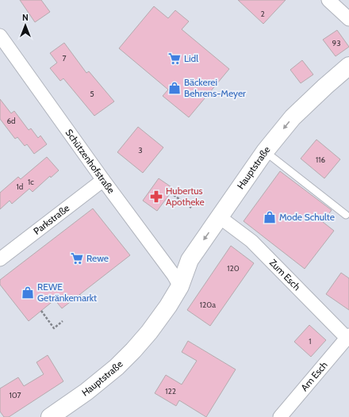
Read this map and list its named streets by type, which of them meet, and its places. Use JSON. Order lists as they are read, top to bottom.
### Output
{
  "streets": {
    "main road": ["Hauptstraße"],
    "street": [
      "Schützenhofstraße",
      "Parkstraße",
      "Zum Esch",
      "Am Esch"
    ]
  },
  "crossings": [
    ["Schützenhofstraße", "Hauptstraße"],
    ["Schützenhofstraße", "Parkstraße"],
    ["Hauptstraße", "Zum Esch"],
    ["Zum Esch", "Am Esch"]
  ],
  "places": {
    "supermarket": ["Lidl", "Rewe"],
    "shop": ["Bäckerei Behrens-Meyer", "Mode Schulte", "REWE Getränkemarkt"],
    "pharmacy": ["Hubertus Apotheke"]
  },
  "house_numbers": [
    "2",
    "93",
    "7",
    "5",
    "6d",
    "3",
    "116",
    "1c",
    "1d",
    "120",
    "120a",
    "1",
    "122",
    "107"
  ],
  "north": "top"
}
